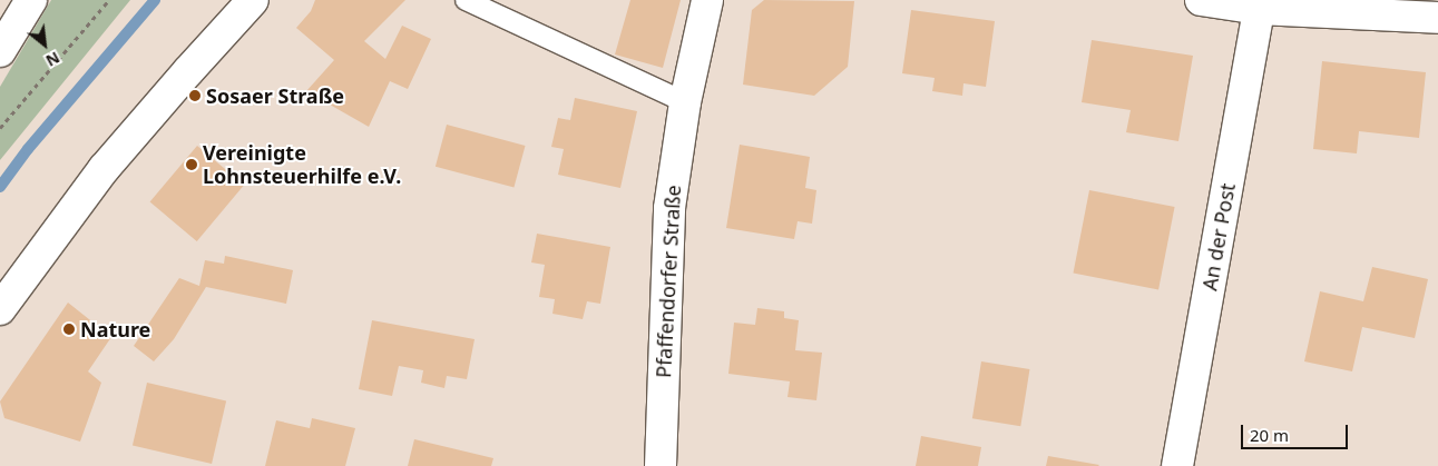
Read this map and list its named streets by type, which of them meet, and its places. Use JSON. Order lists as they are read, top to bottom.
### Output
{
  "streets": {
    "street": ["An der Post", "Pfaffendorfer Straße"]
  },
  "places": ["Sosaer Straße", "Vereinigte Lohnsteuerhilfe e.V.", "Nature"],
  "scale_bar": "20 m",
  "north": "bottom right"
}
